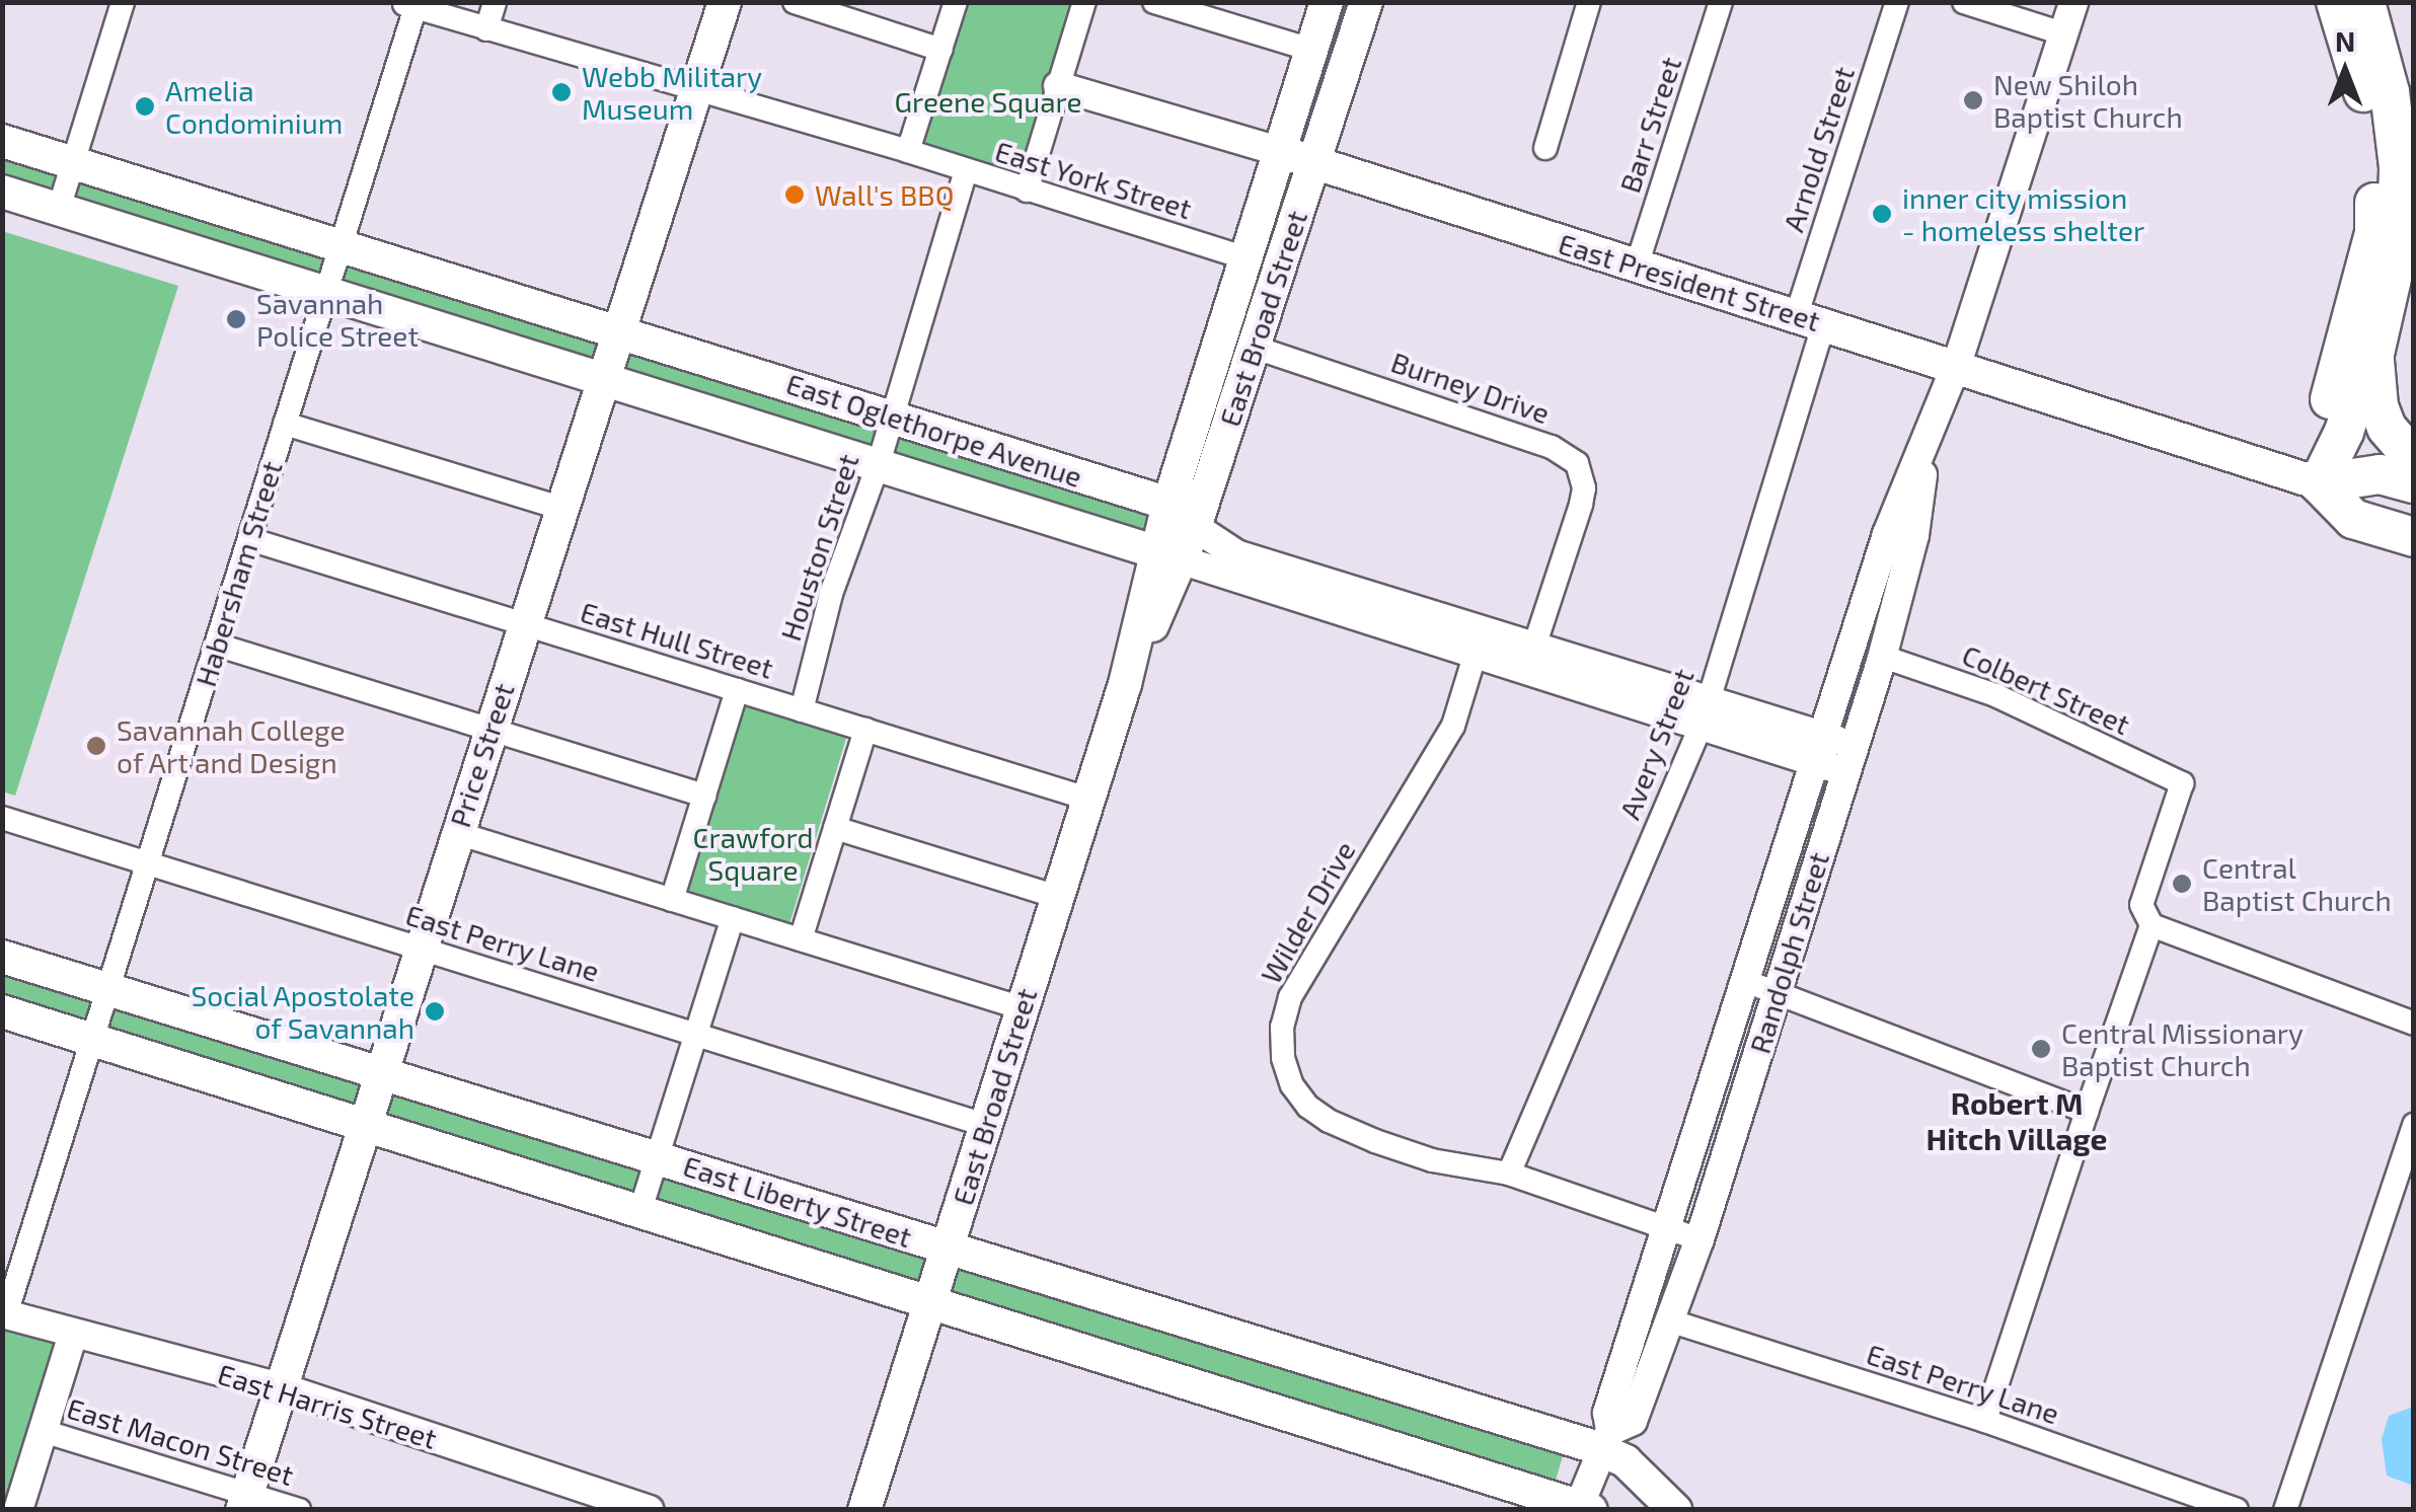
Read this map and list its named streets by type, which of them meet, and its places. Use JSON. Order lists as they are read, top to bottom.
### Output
{
  "streets": {
    "main road": [
      "East President Street",
      "East Broad Street",
      "East Oglethorpe Avenue",
      "Price Street",
      "East Liberty Street"
    ],
    "street": [
      "Barr Street",
      "Arnold Street",
      "East York Street",
      "Burney Drive",
      "Houston Street",
      "Habersham Street",
      "East Hull Street",
      "Colbert Street",
      "Avery Street",
      "Wilder Drive",
      "East Perry Lane",
      "Randolph Street",
      "East Harris Street",
      "East Macon Street"
    ]
  },
  "crossings": [
    ["Barr Street", "East President Street"],
    ["Arnold Street", "East President Street"],
    ["Arnold Street", "Avery Street"],
    ["East York Street", "East Broad Street"],
    ["East York Street", "Houston Street"],
    ["East York Street", "Habersham Street"],
    ["East York Street", "Price Street"],
    ["East President Street", "East Broad Street"],
    ["East President Street", "Avery Street"],
    ["East President Street", "Randolph Street"],
    ["East Broad Street", "Burney Drive"],
    ["East Broad Street", "East Oglethorpe Avenue"],
    ["East Broad Street", "East Hull Street"],
    ["East Broad Street", "East Perry Lane"],
    ["East Broad Street", "East Liberty Street"],
    ["Burney Drive", "East Oglethorpe Avenue"],
    ["East Oglethorpe Avenue", "Houston Street"],
    ["East Oglethorpe Avenue", "Habersham Street"],
    ["East Oglethorpe Avenue", "Avery Street"],
    ["East Oglethorpe Avenue", "Price Street"],
    ["East Oglethorpe Avenue", "Wilder Drive"],
    ["East Oglethorpe Avenue", "Randolph Street"],
    ["Houston Street", "East Hull Street"],
    ["Habersham Street", "East Hull Street"],
    ["Habersham Street", "East Perry Lane"],
    ["Habersham Street", "East Liberty Street"],
    ["Habersham Street", "East Harris Street"],
    ["East Hull Street", "Price Street"],
    ["Colbert Street", "Randolph Street"],
    ["Avery Street", "Wilder Drive"],
    ["Price Street", "East Perry Lane"],
    ["Price Street", "East Liberty Street"],
    ["Price Street", "East Harris Street"],
    ["Price Street", "East Macon Street"],
    ["Wilder Drive", "Randolph Street"],
    ["East Perry Lane", "Randolph Street"],
    ["Randolph Street", "East Liberty Street"]
  ],
  "districts": ["Robert M Hitch Village"],
  "parks": ["Greene Square", "Crawford Square"],
  "places": [
    "Webb Military Museum",
    "New Shiloh Baptist Church",
    "Amelia Condominium",
    "Wall's BBQ",
    "inner city mission - homeless shelter",
    "Savannah Police Street",
    "Savannah College of Art and Design",
    "Central Baptist Church",
    "Social Apostolate of Savannah",
    "Central Missionary Baptist Church"
  ],
  "north": "top"
}
